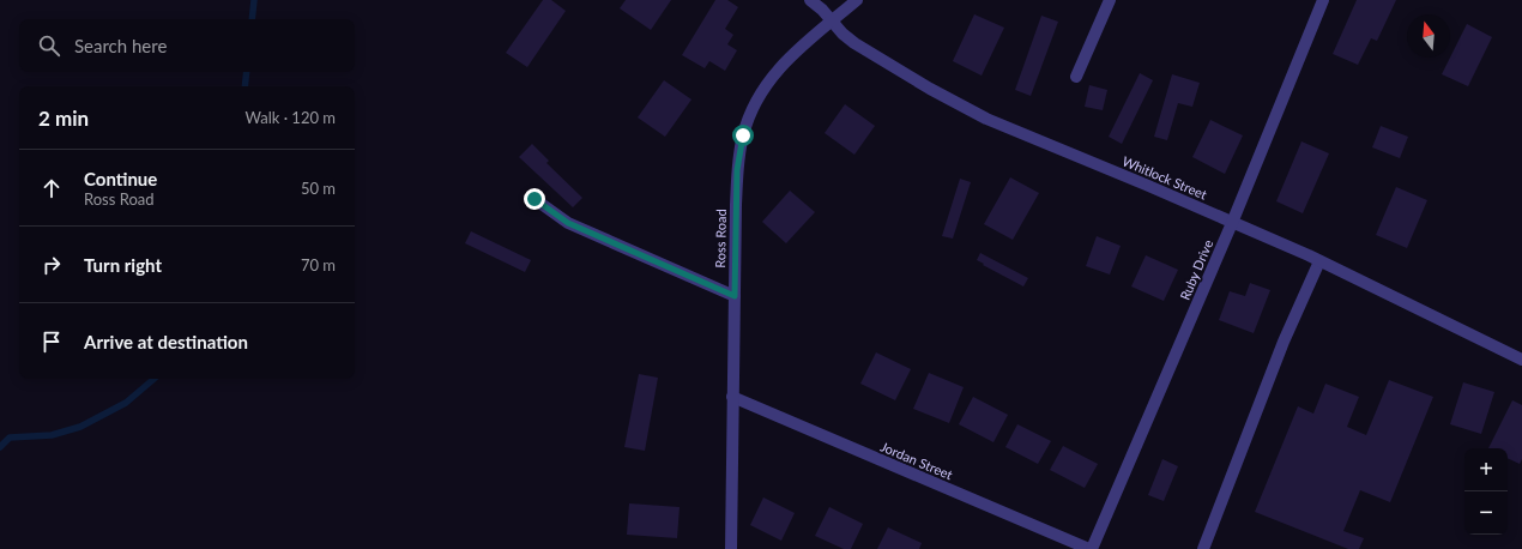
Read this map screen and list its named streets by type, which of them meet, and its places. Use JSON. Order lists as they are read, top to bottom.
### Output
{
  "streets": {
    "street": [
      "Whitlock Street",
      "Ross Road",
      "Ruby Drive",
      "Jordan Street"
    ]
  },
  "crossings": [
    ["Whitlock Street", "Ross Road"],
    ["Whitlock Street", "Ruby Drive"],
    ["Ross Road", "Jordan Street"],
    ["Ruby Drive", "Jordan Street"]
  ],
  "north": "top",
  "page": {
    "search": "Search here",
    "heading": ["2 min", "Walk · 120 m"],
    "list": [
      ["Continue", "Ross Road", "50 m"],
      ["Turn right", "70 m"],
      "Arrive at destination"
    ],
    "map_buttons": ["+", "−"]
  }
}
